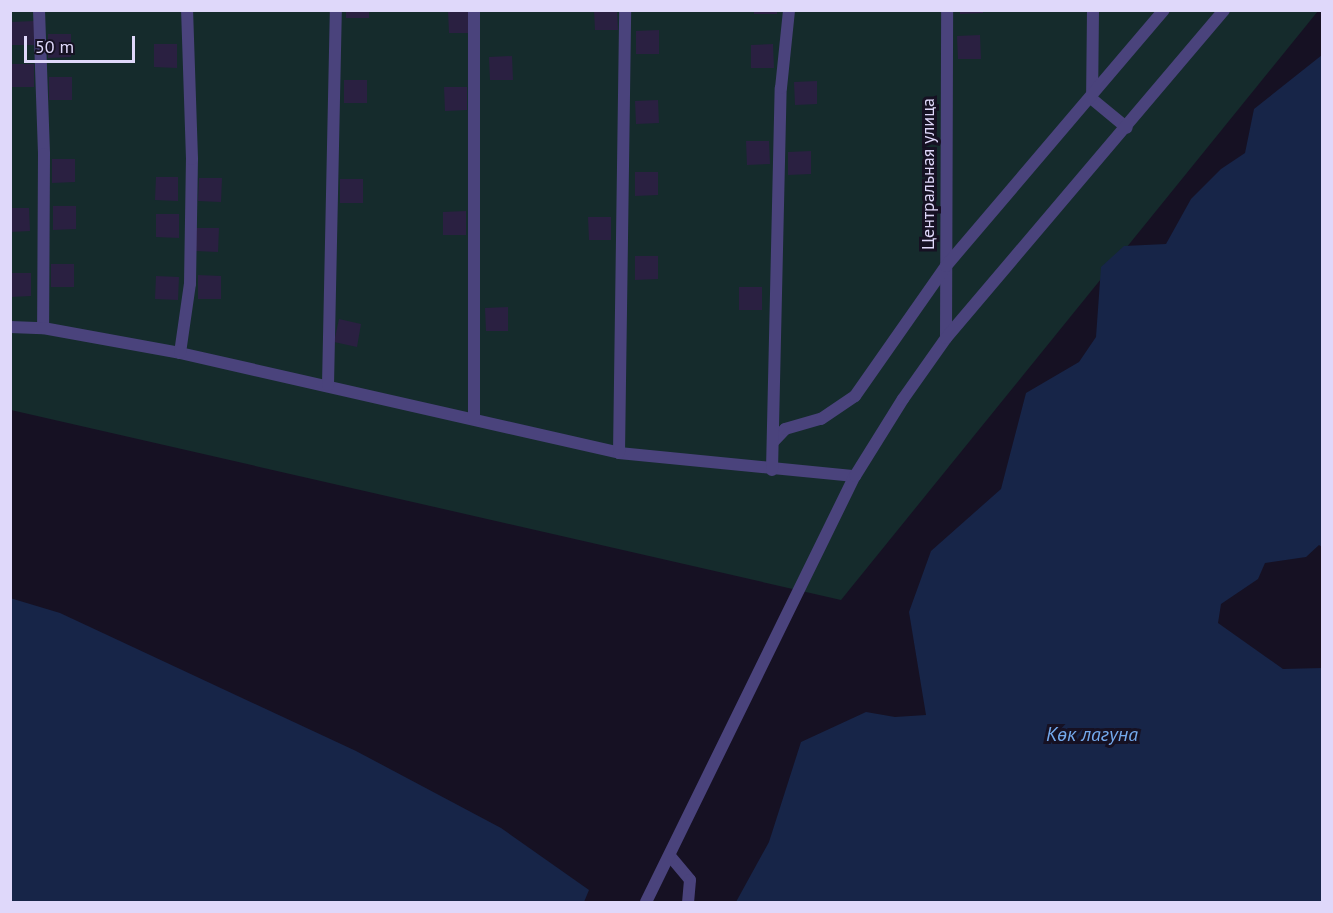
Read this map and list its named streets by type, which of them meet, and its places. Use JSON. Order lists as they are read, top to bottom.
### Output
{
  "streets": {
    "street": ["Центральная улица"]
  },
  "water": ["Көк лагуна"],
  "scale_bar": "50 m"
}
